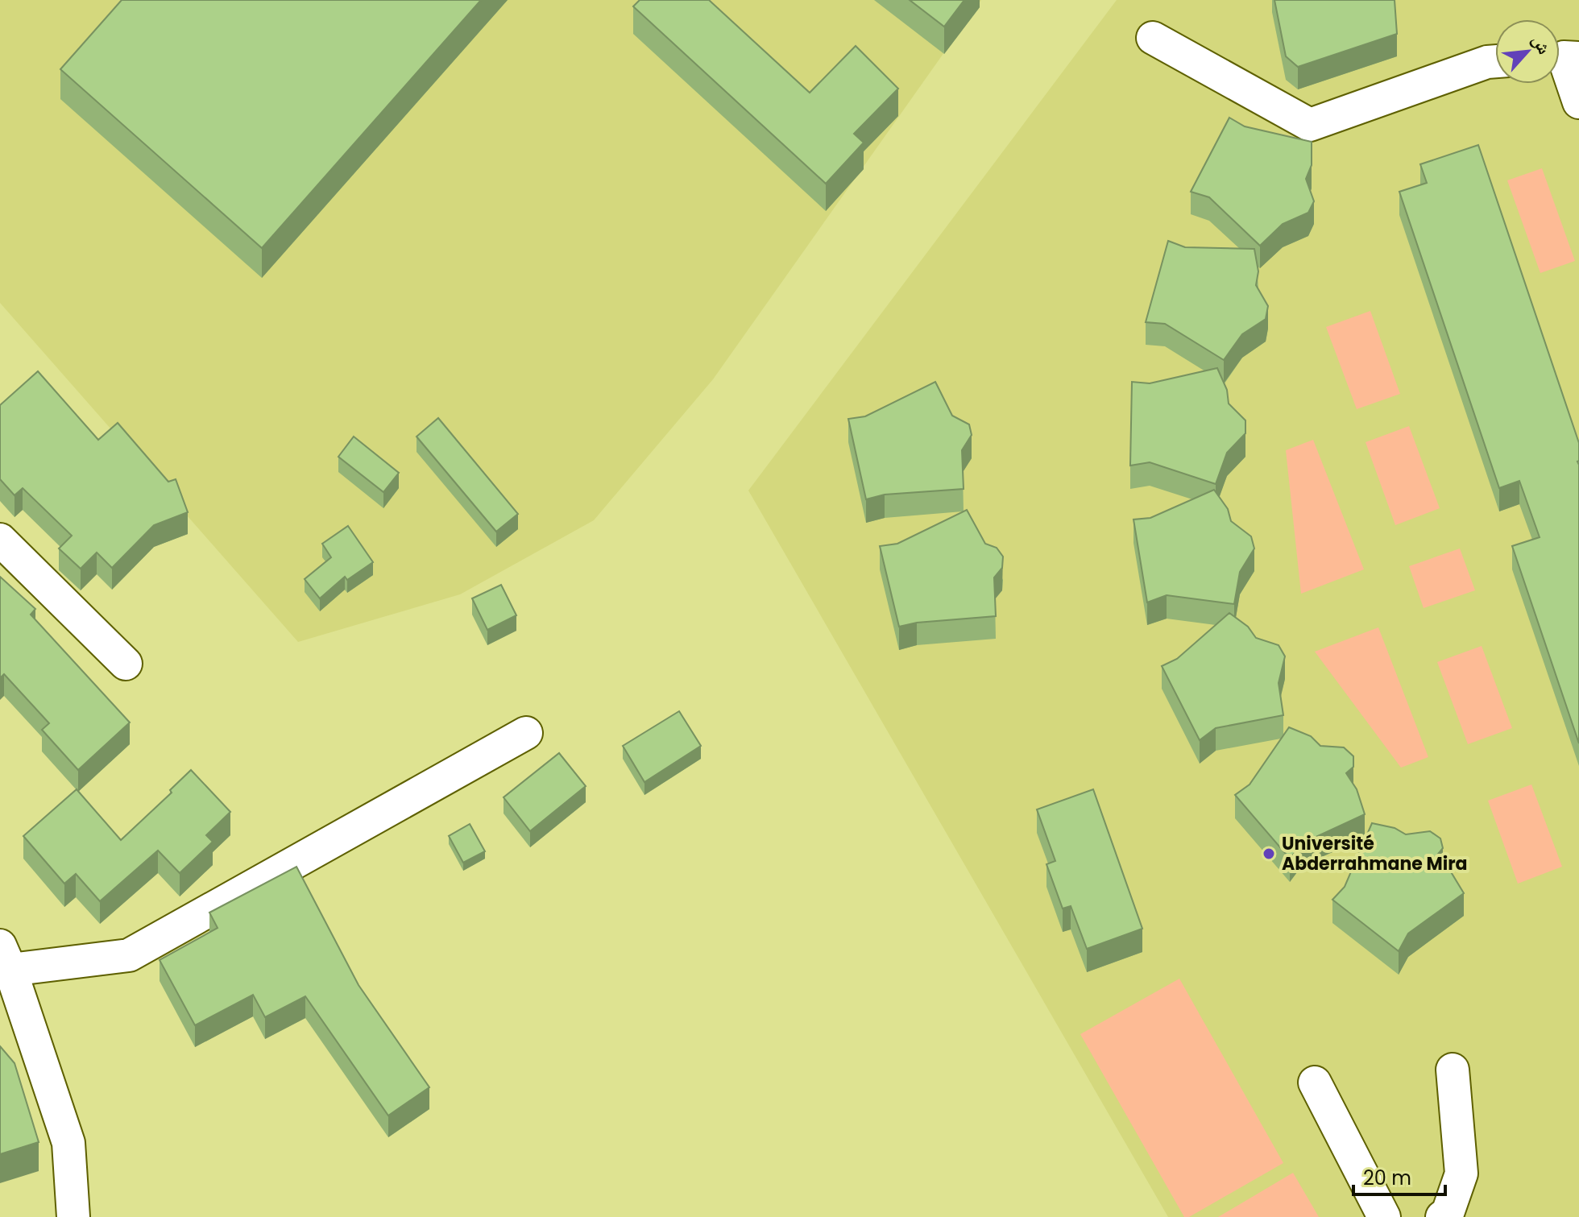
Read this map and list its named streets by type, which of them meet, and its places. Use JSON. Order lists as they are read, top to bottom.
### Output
{
  "places": ["Université Abderrahmane Mira"],
  "scale_bar": "20 m",
  "north": "top right"
}
